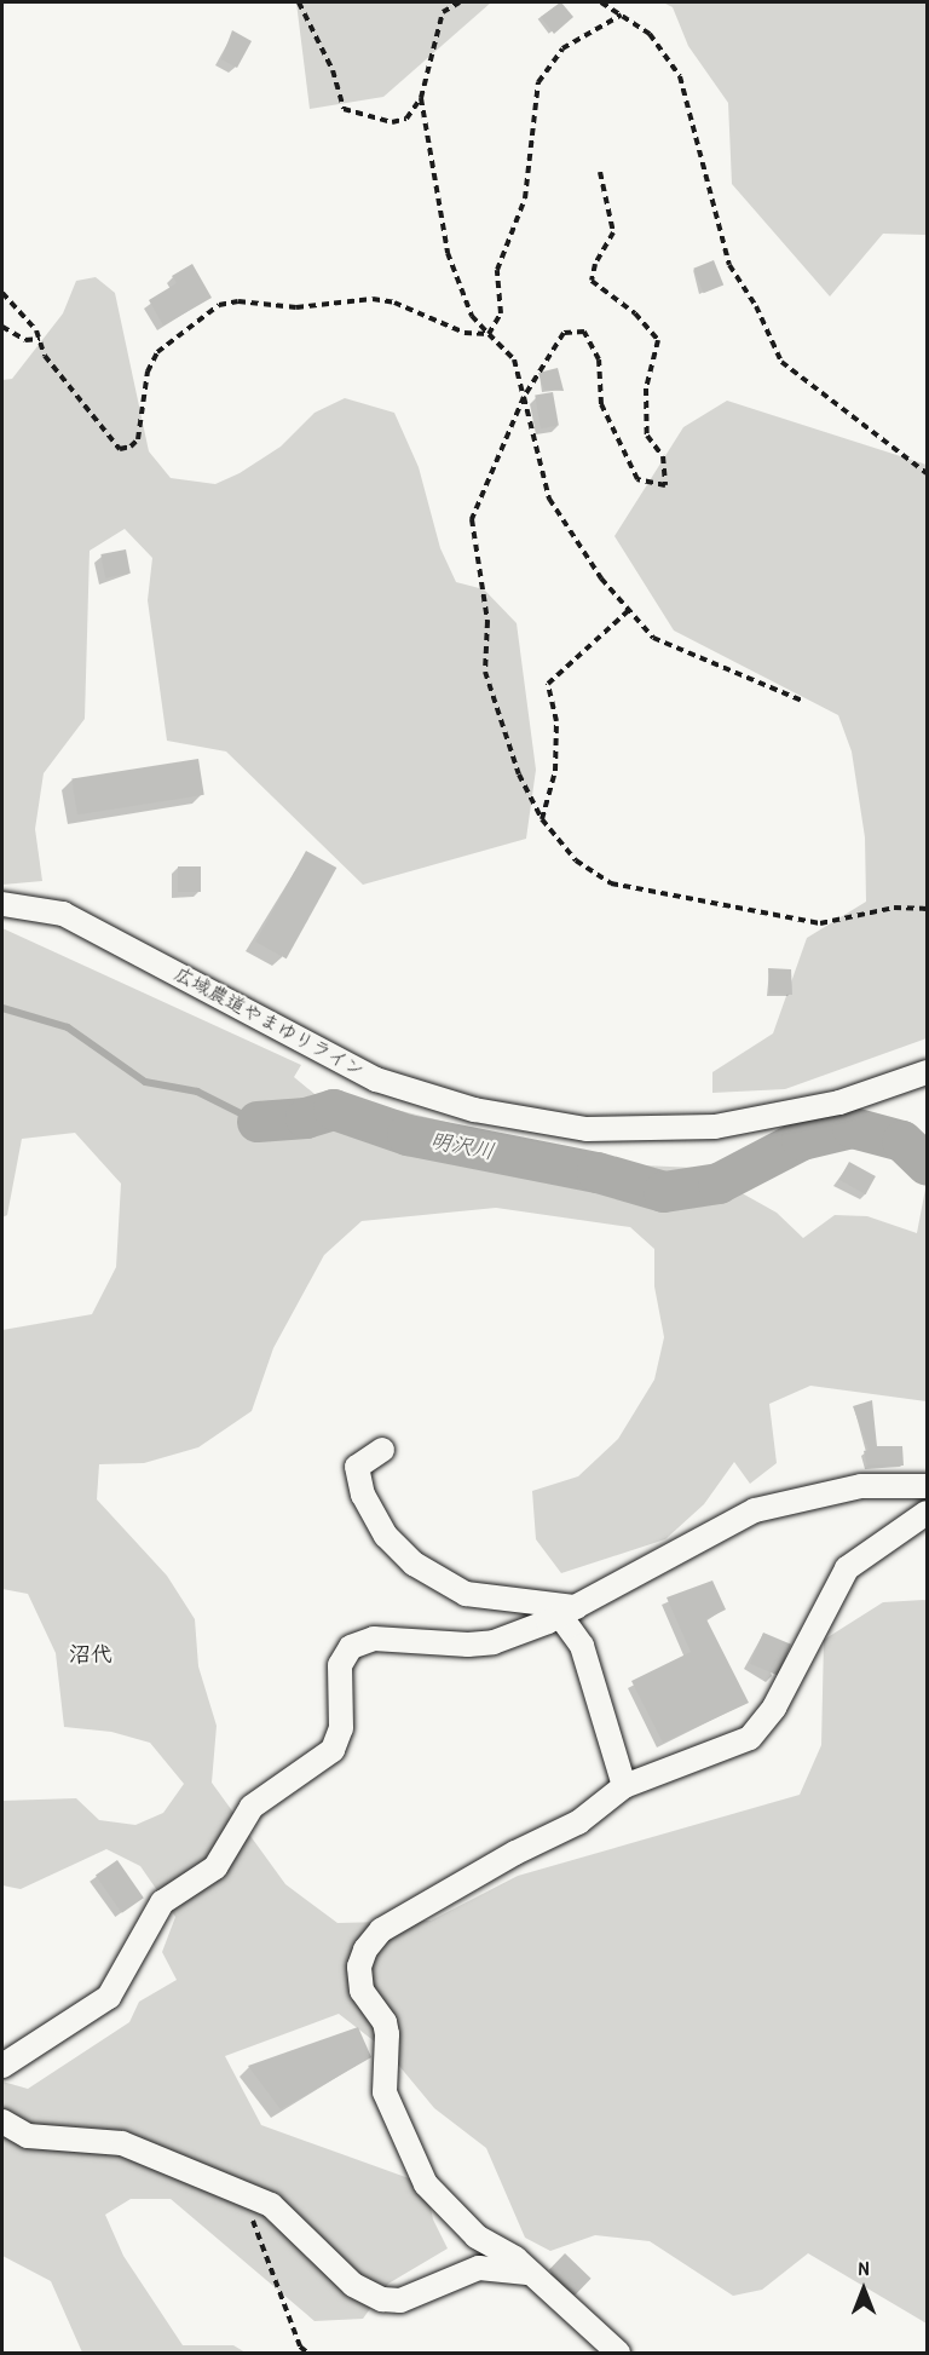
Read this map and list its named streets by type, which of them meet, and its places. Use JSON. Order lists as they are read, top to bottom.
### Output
{
  "streets": {
    "street": ["広域農道やまゆりライン"]
  },
  "districts": ["沼代"],
  "water": ["明沢川"],
  "north": "top"
}
